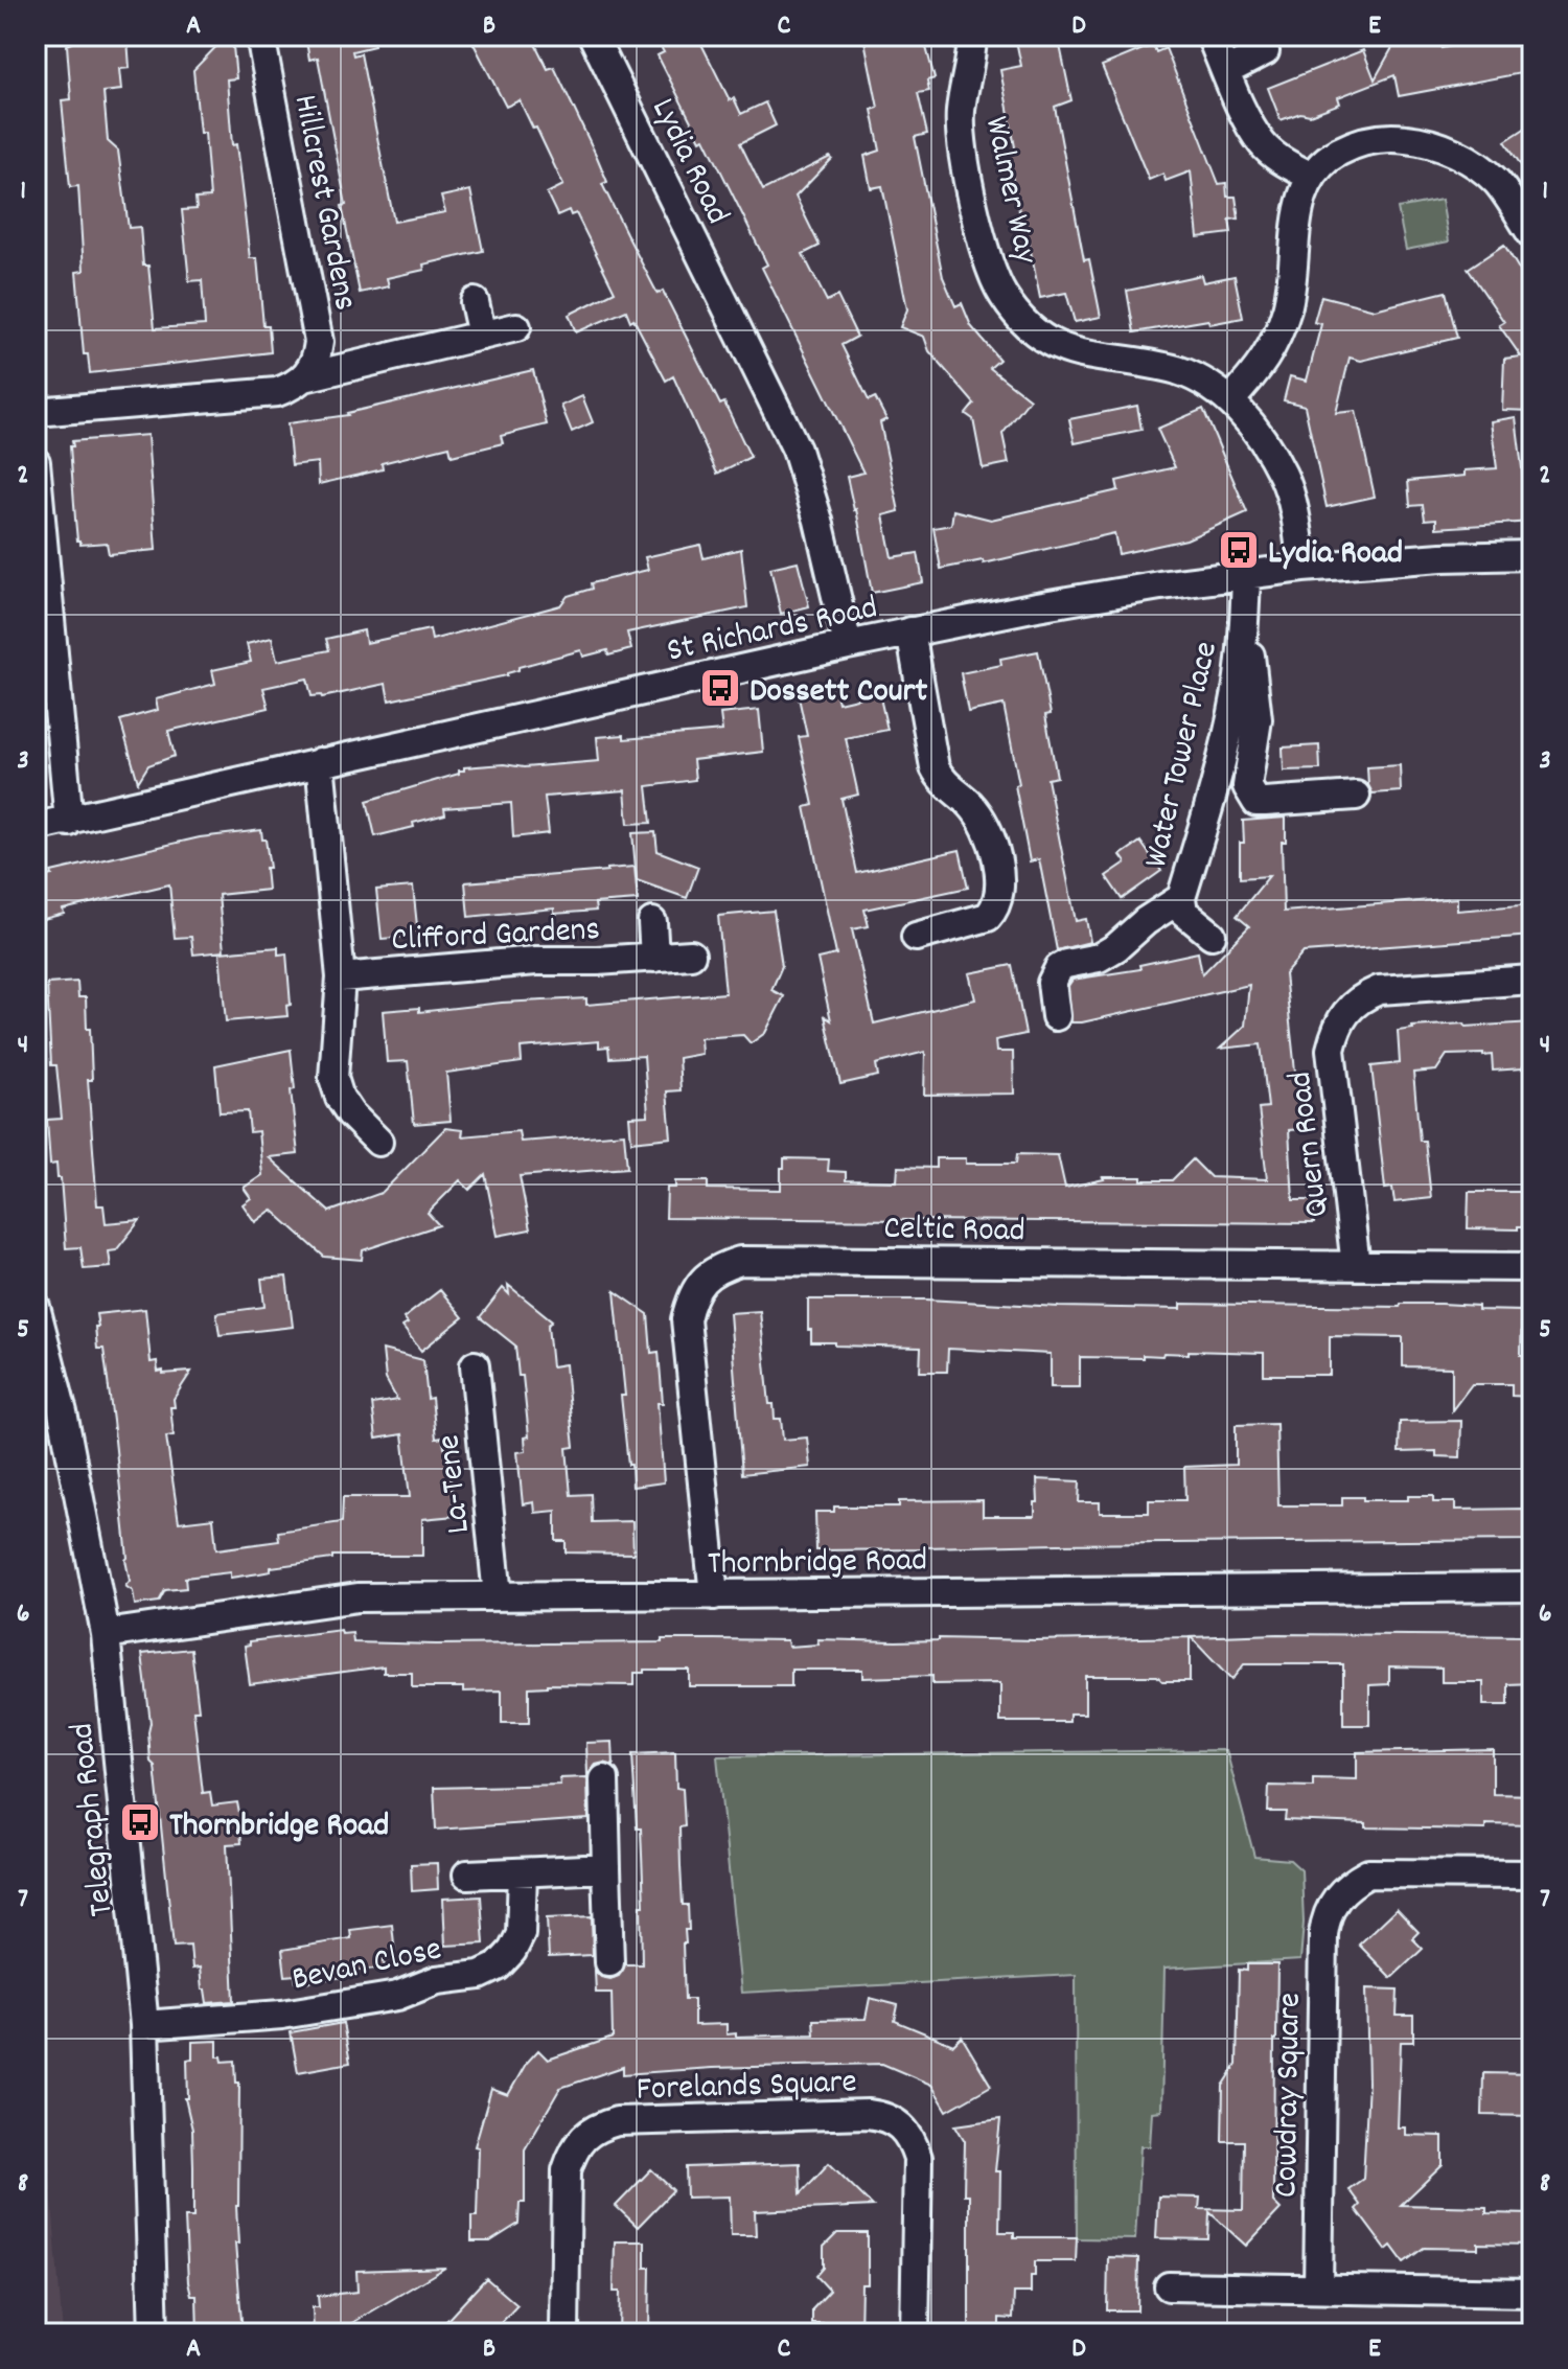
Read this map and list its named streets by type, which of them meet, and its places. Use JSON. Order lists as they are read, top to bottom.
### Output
{
  "streets": {
    "street": [
      "Lydia Road",
      "Walmer Way",
      "Hillcrest Gardens",
      "St Richards Road",
      "Water Tower Place",
      "Clifford Gardens",
      "Quern Road",
      "Celtic Road",
      "La-Tene",
      "Thornbridge Road",
      "Telegraph Road",
      "Bevan Close",
      "Forelands Square",
      "Cowdray Square"
    ]
  },
  "crossings": [
    ["Lydia Road", "St Richards Road"],
    ["Walmer Way", "St Richards Road"],
    ["St Richards Road", "Water Tower Place"],
    ["Quern Road", "Celtic Road"],
    ["Celtic Road", "Thornbridge Road"],
    ["La-Tene", "Thornbridge Road"],
    ["Thornbridge Road", "Telegraph Road"],
    ["Telegraph Road", "Bevan Close"]
  ],
  "places": {
    "bus stop": ["Lydia Road", "Dossett Court", "Thornbridge Road"]
  },
  "grid": {
    "columns": [
      "A",
      "B",
      "C",
      "D",
      "E"
    ],
    "rows": [
      "1",
      "2",
      "3",
      "4",
      "5",
      "6",
      "7",
      "8"
    ]
  }
}
